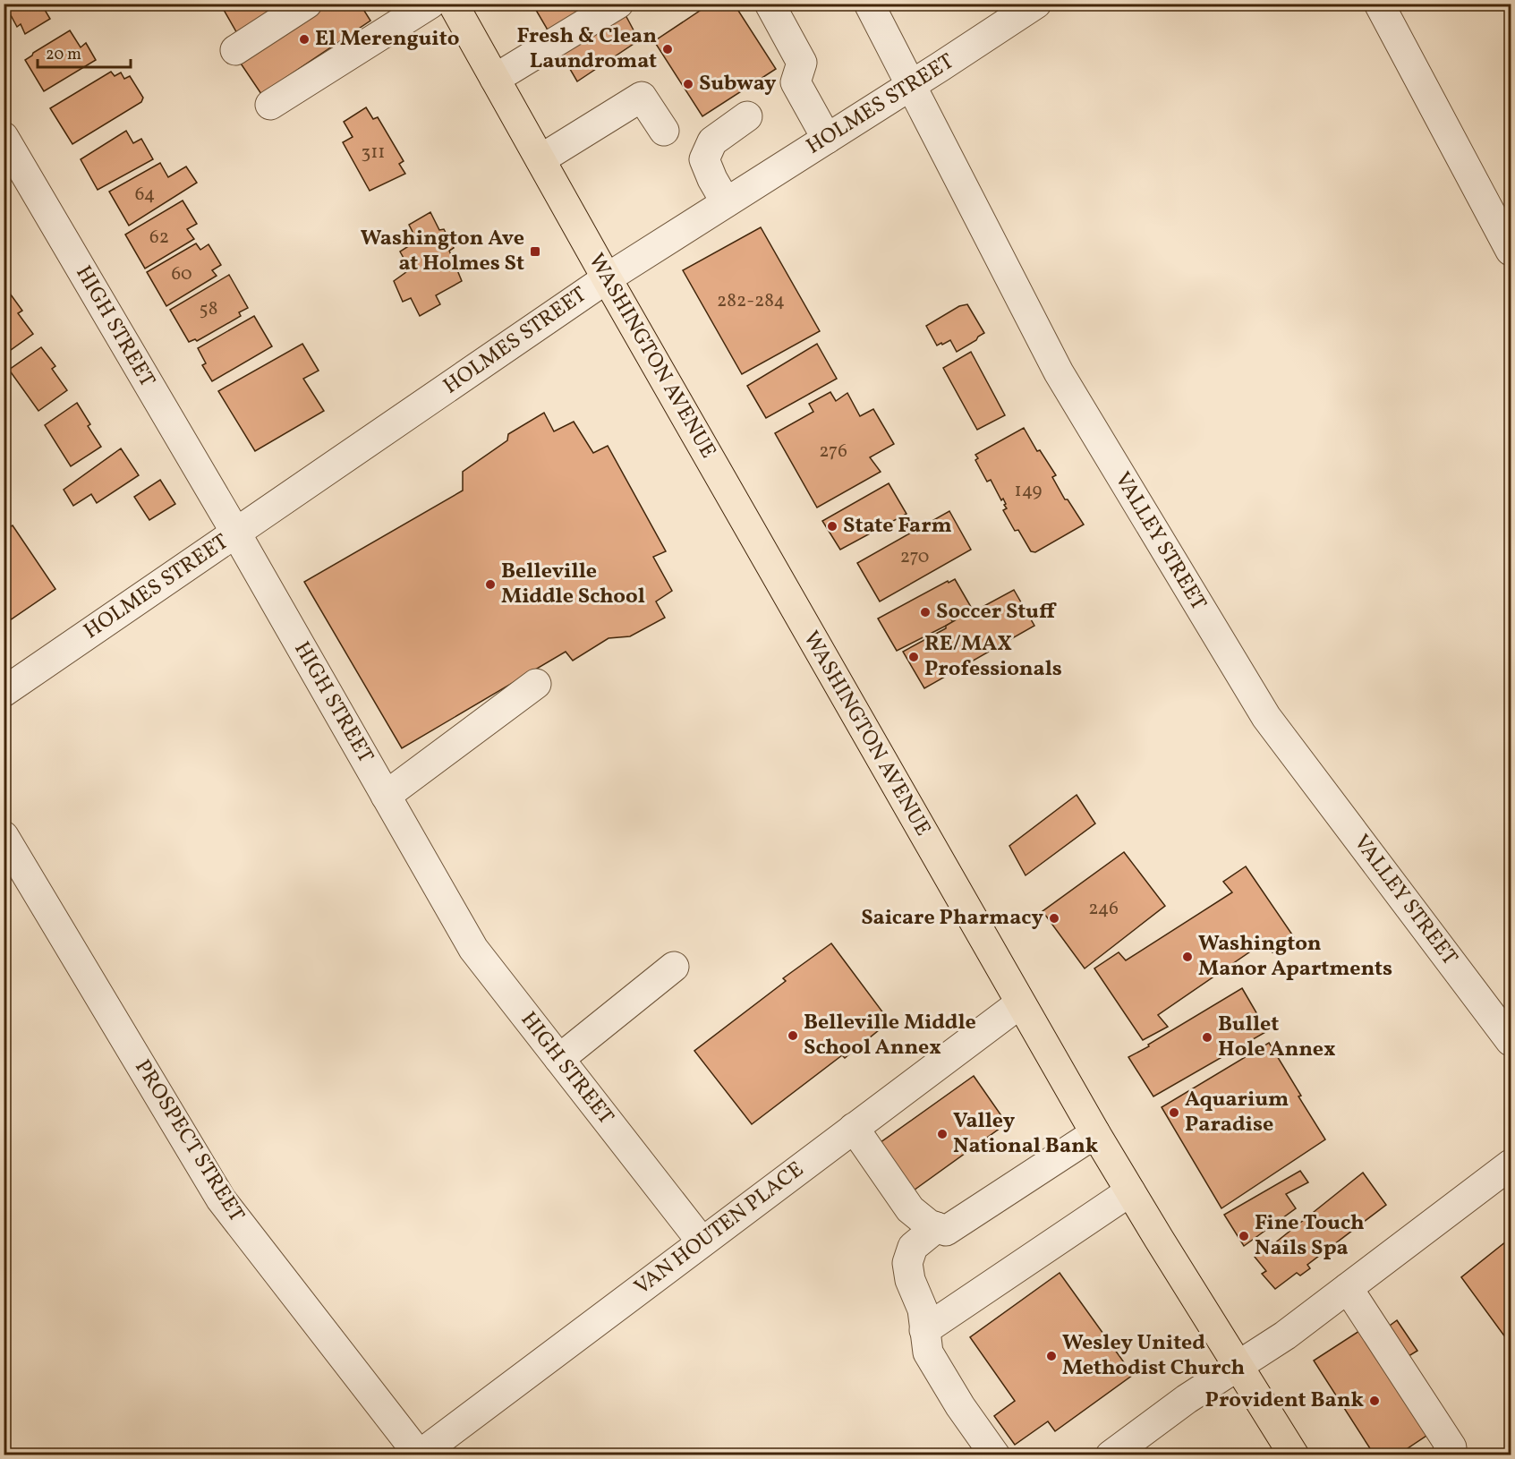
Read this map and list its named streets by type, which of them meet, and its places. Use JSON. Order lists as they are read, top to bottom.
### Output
{
  "streets": {
    "main road": ["WASHINGTON AVENUE"],
    "street": [
      "HOLMES STREET",
      "HIGH STREET",
      "VALLEY STREET",
      "PROSPECT STREET",
      "VAN HOUTEN PLACE"
    ]
  },
  "crossings": [
    ["HOLMES STREET", "HIGH STREET"],
    ["HOLMES STREET", "WASHINGTON AVENUE"],
    ["HOLMES STREET", "VALLEY STREET"],
    ["HIGH STREET", "VAN HOUTEN PLACE"],
    ["WASHINGTON AVENUE", "VAN HOUTEN PLACE"],
    ["PROSPECT STREET", "VAN HOUTEN PLACE"]
  ],
  "places": {
    "other": [
      "El Merenguito",
      "Fresh & Clean Laundromat",
      "Subway",
      "State Farm",
      "Belleville Middle School",
      "Soccer Stuff",
      "RE/MAX Professionals",
      "Saicare Pharmacy",
      "Washington Manor Apartments",
      "Belleville Middle School Annex",
      "Bullet Hole Annex",
      "Aquarium Paradise",
      "Valley National Bank",
      "Fine Touch Nails Spa",
      "Wesley United Methodist Church",
      "Provident Bank"
    ],
    "transit": ["Washington Ave at Holmes St"]
  },
  "house_numbers": [
    "311",
    "64",
    "62",
    "60",
    "282-284",
    "58",
    "276",
    "149",
    "270",
    "246"
  ],
  "scale_bar": "20 m"
}
